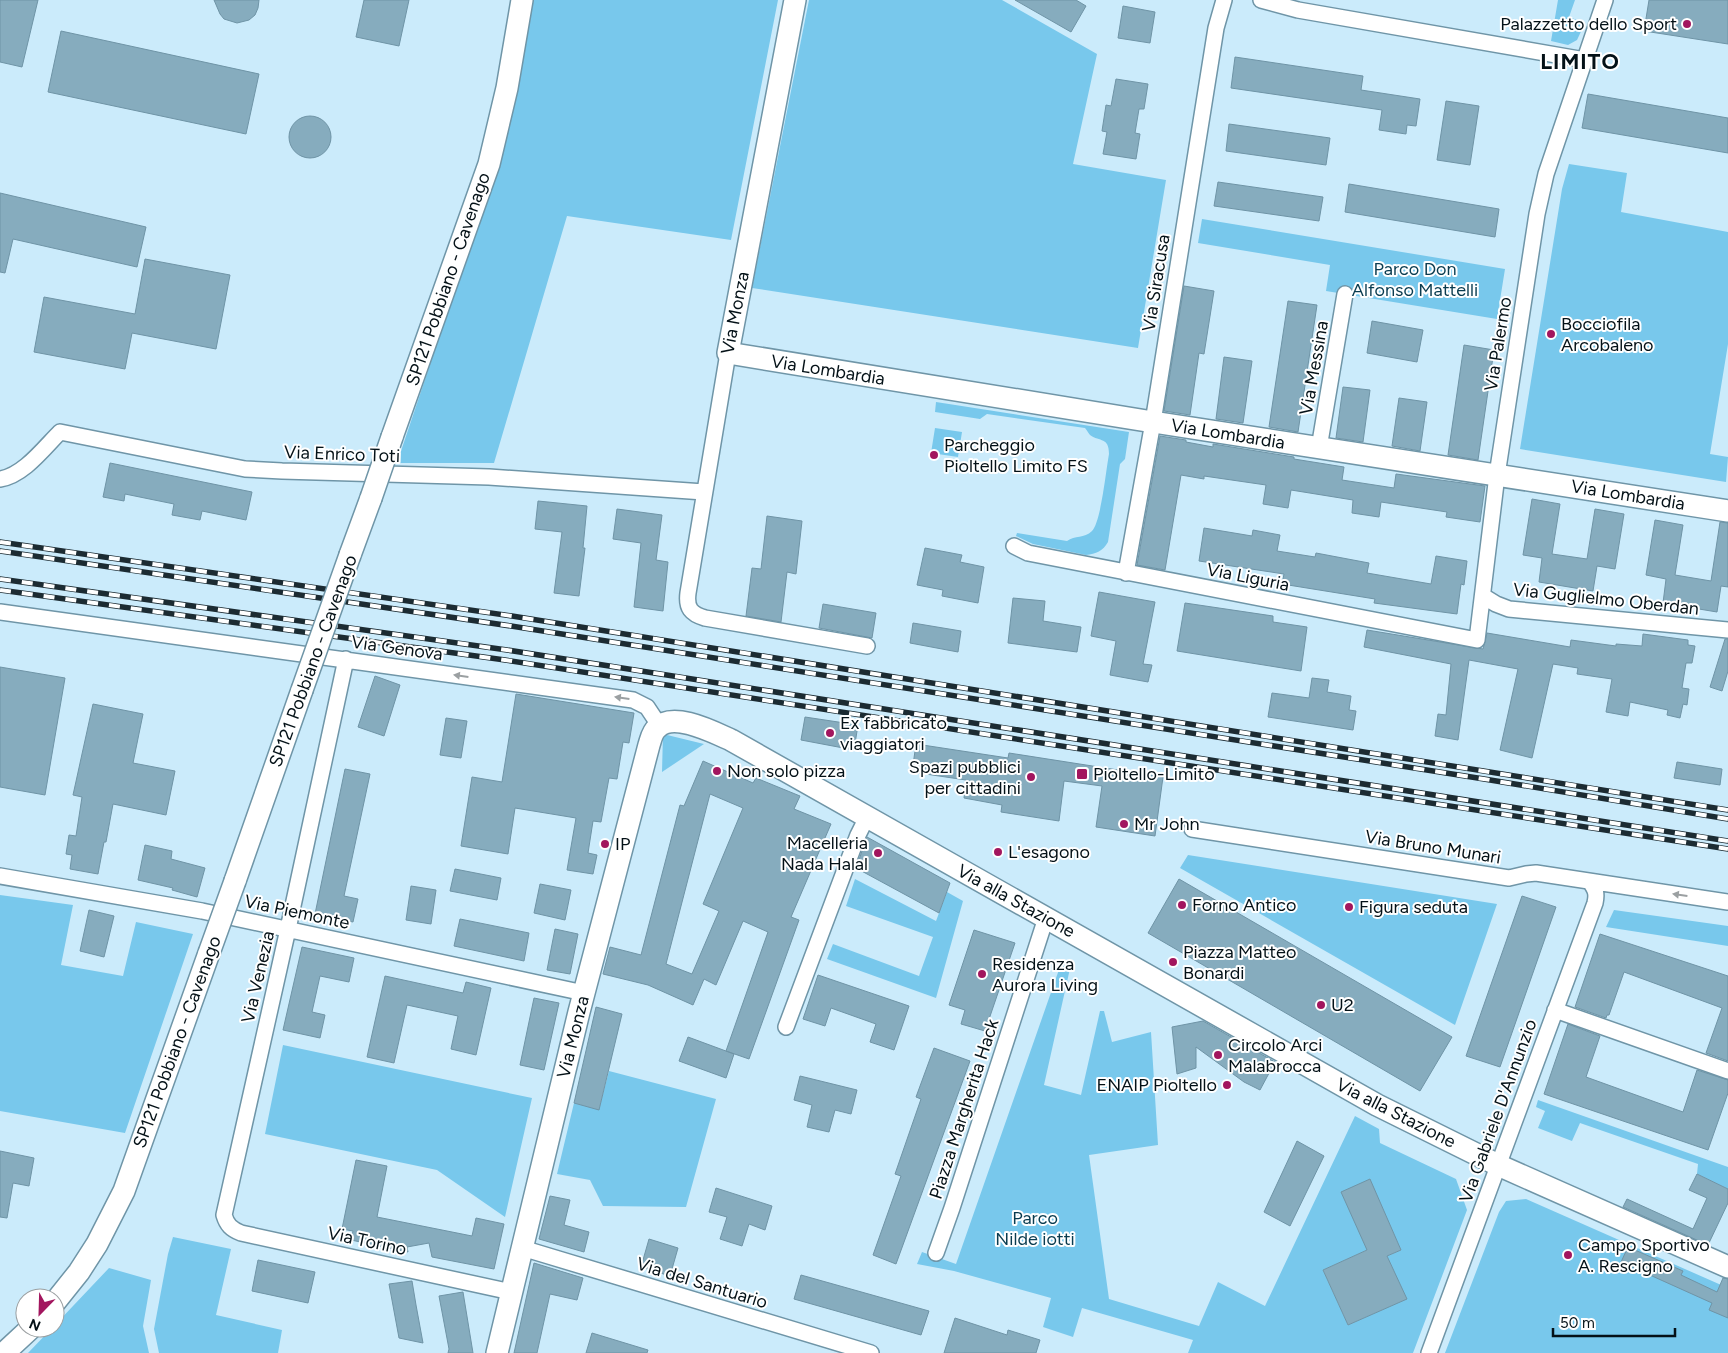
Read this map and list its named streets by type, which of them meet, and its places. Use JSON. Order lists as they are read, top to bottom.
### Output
{
  "streets": {
    "street": [
      "SP121 Pobbiano - Cavenago",
      "Via Siracusa",
      "Via Monza",
      "Via Palermo",
      "Via Messina",
      "Via Lombardia",
      "Via Enrico Toti",
      "Via Liguria",
      "Via Guglielmo Oberdan",
      "Via Genova",
      "Via Bruno Munari",
      "Via alla Stazione",
      "Via Piemonte",
      "Via Venezia",
      "Piazza Margherita Hack",
      "Via Gabriele D'Annunzio",
      "Via Torino",
      "Via del Santuario"
    ]
  },
  "crossings": [
    ["Via Siracusa", "Via Lombardia"],
    ["Via Siracusa", "Via Liguria"],
    ["Via Monza", "Via Lombardia"],
    ["Via Monza", "Via Enrico Toti"],
    ["Via Monza", "Via Genova"],
    ["Via Monza", "Via alla Stazione"],
    ["Via Monza", "Via Piemonte"],
    ["Via Monza", "Via Torino"],
    ["Via Monza", "Via del Santuario"],
    ["Via Palermo", "Via Lombardia"],
    ["Via Palermo", "Via Liguria"],
    ["Via Palermo", "Via Guglielmo Oberdan"],
    ["Via Messina", "Via Lombardia"],
    ["Via Genova", "Via alla Stazione"],
    ["Via Genova", "Via Venezia"],
    ["Via Bruno Munari", "Via Gabriele D'Annunzio"],
    ["Via alla Stazione", "Piazza Margherita Hack"],
    ["Via alla Stazione", "Via Gabriele D'Annunzio"],
    ["Via Piemonte", "Via Venezia"],
    ["Via Venezia", "Via Torino"]
  ],
  "one_way": ["Via Genova"],
  "districts": ["LIMITO"],
  "parks": ["Parco Don Alfonso Mattelli", "Parco Nilde iotti"],
  "places": {
    "other": [
      "Palazzetto dello Sport",
      "Bocciofila Arcobaleno",
      "Parcheggio Pioltello Limito FS",
      "Ex fabbricato viaggiatori",
      "Non solo pizza",
      "Spazi pubblici per cittadini",
      "Mr John",
      "IP",
      "L'esagono",
      "Macelleria Nada Halal",
      "Forno Antico",
      "Figura seduta",
      "Piazza Matteo Bonardi",
      "Residenza Aurora Living",
      "U2",
      "Circolo Arci Malabrocca",
      "ENAIP Pioltello",
      "Campo Sportivo A. Rescigno"
    ],
    "transit": ["Pioltello-Limito"]
  },
  "scale_bar": "50 m",
  "north": "bottom left"
}
